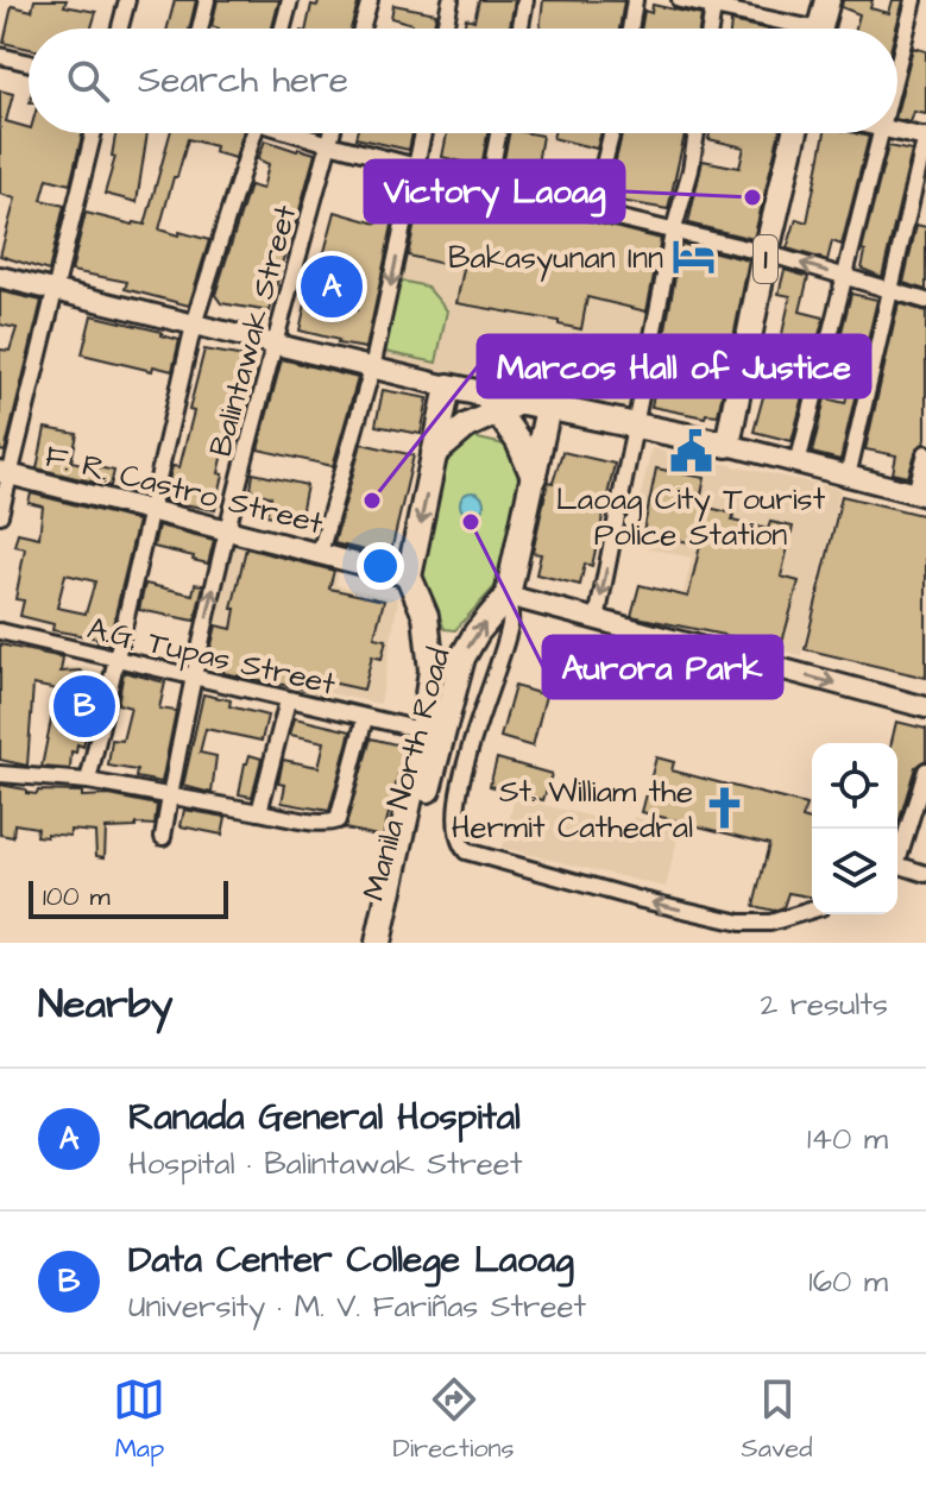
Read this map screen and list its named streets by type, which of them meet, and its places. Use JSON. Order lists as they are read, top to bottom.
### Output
{
  "streets": {
    "highway": ["1", "Manila North Road"],
    "main road": ["F. R. Castro Street"],
    "street": ["Balintawak Street", "A.G. Tupas Street"]
  },
  "crossings": [
    ["Balintawak Street", "F. R. Castro Street"],
    ["Balintawak Street", "A.G. Tupas Street"],
    ["F. R. Castro Street", "Manila North Road"]
  ],
  "places": {
    "other": ["Victory Laoag", "Marcos Hall of Justice", "Aurora Park"],
    "hotel": ["Bakasyunan Inn"],
    "public building": ["Laoag City Tourist Police Station"],
    "church": ["St. William the Hermit Cathedral"]
  },
  "scale_bar": "100 m",
  "page": {
    "search": "Search here",
    "pins": ["A", "B"],
    "scale": "100 m",
    "heading": ["Nearby", "2 results"],
    "list": [
      {
        "mark": "A",
        "name": "Ranada General Hospital",
        "note": "Hospital · Balintawak Street",
        "value": "140 m"
      },
      {
        "mark": "B",
        "name": "Data Center College Laoag",
        "note": "University · M. V. Fariñas Street",
        "value": "160 m"
      }
    ],
    "nav": ["Map", "Directions", "Saved"]
  }
}
